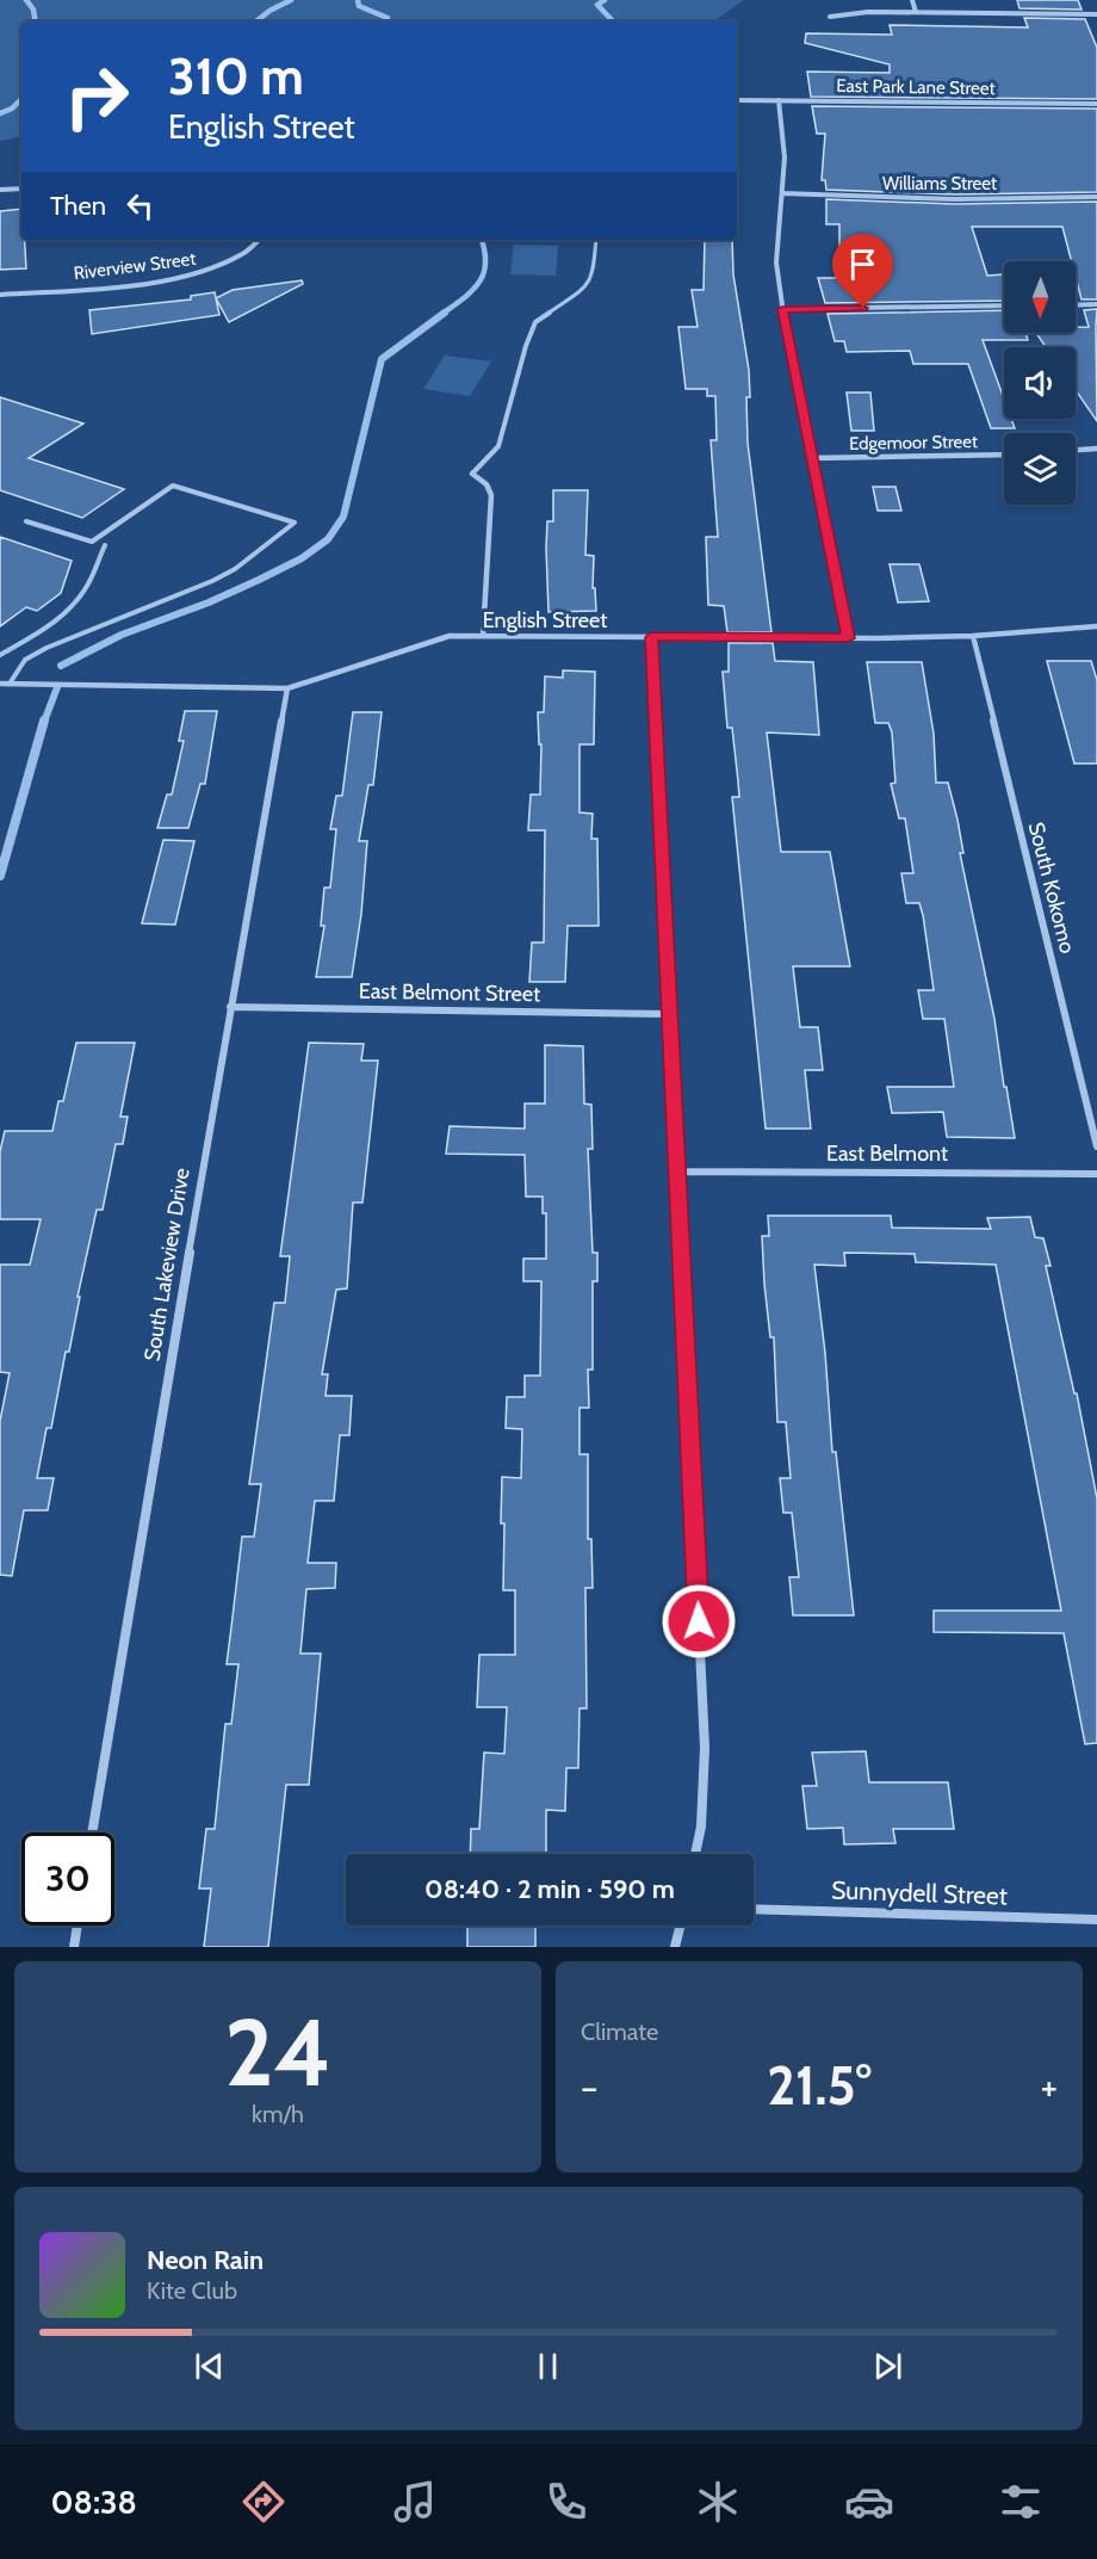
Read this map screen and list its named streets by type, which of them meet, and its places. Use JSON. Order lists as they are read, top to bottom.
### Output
{
  "streets": {
    "street": [
      "East Park Lane Street",
      "Williams Street",
      "Riverview Street",
      "Edgemoor Street",
      "English Street",
      "South Kokomo",
      "East Belmont Street",
      "East Belmont",
      "South Lakeview Drive",
      "Sunnydell Street"
    ]
  },
  "crossings": [
    ["English Street", "South Kokomo"],
    ["English Street", "South Lakeview Drive"],
    ["East Belmont Street", "South Lakeview Drive"]
  ],
  "north": "bottom",
  "page": {
    "turn": ["310 m", "English Street"],
    "then": "Then",
    "limit": "30",
    "trip": "08:40 · 2 min · 590 m",
    "tile": [
      ["24", "km/h"],
      "Climate"
    ],
    "heat": ["−", "21.5°", "+"],
    "song": ["Neon Rain", "Kite Club"],
    "tabs": "08:38"
  }
}
